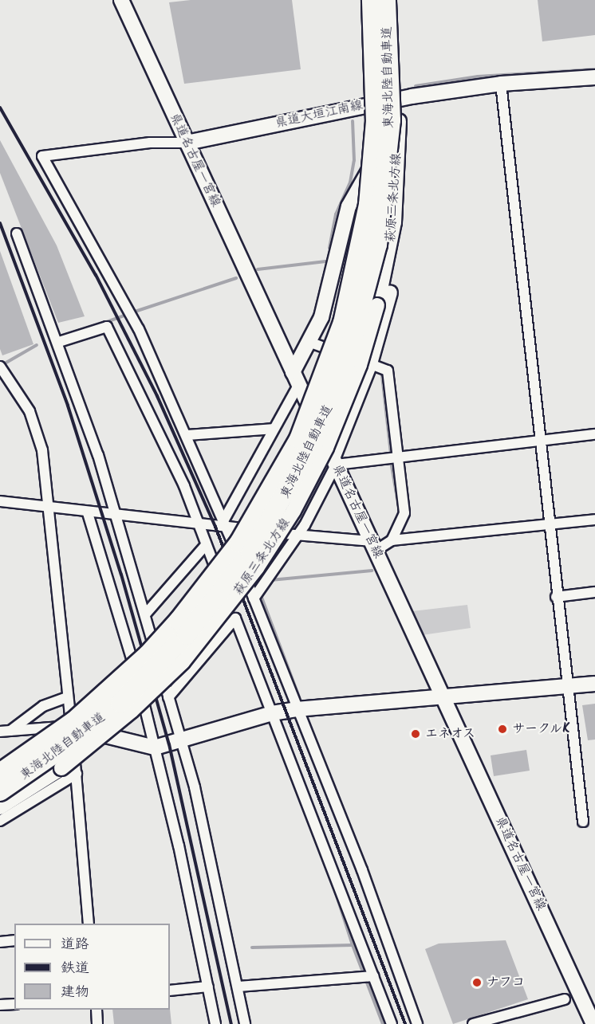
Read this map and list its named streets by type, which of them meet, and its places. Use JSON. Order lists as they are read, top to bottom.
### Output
{
  "streets": {
    "highway": ["東海北陸自動車道"],
    "main road": ["県道大垣江南線", "県道名古屋一宮線", "萩原三条北方線"]
  },
  "crossings": [
    ["県道大垣江南線", "県道名古屋一宮線"],
    ["県道大垣江南線", "萩原三条北方線"]
  ],
  "places": ["サークルK", "エネオス", "ナフコ"],
  "legend": ["道路", "鉄道", "建物"]
}
